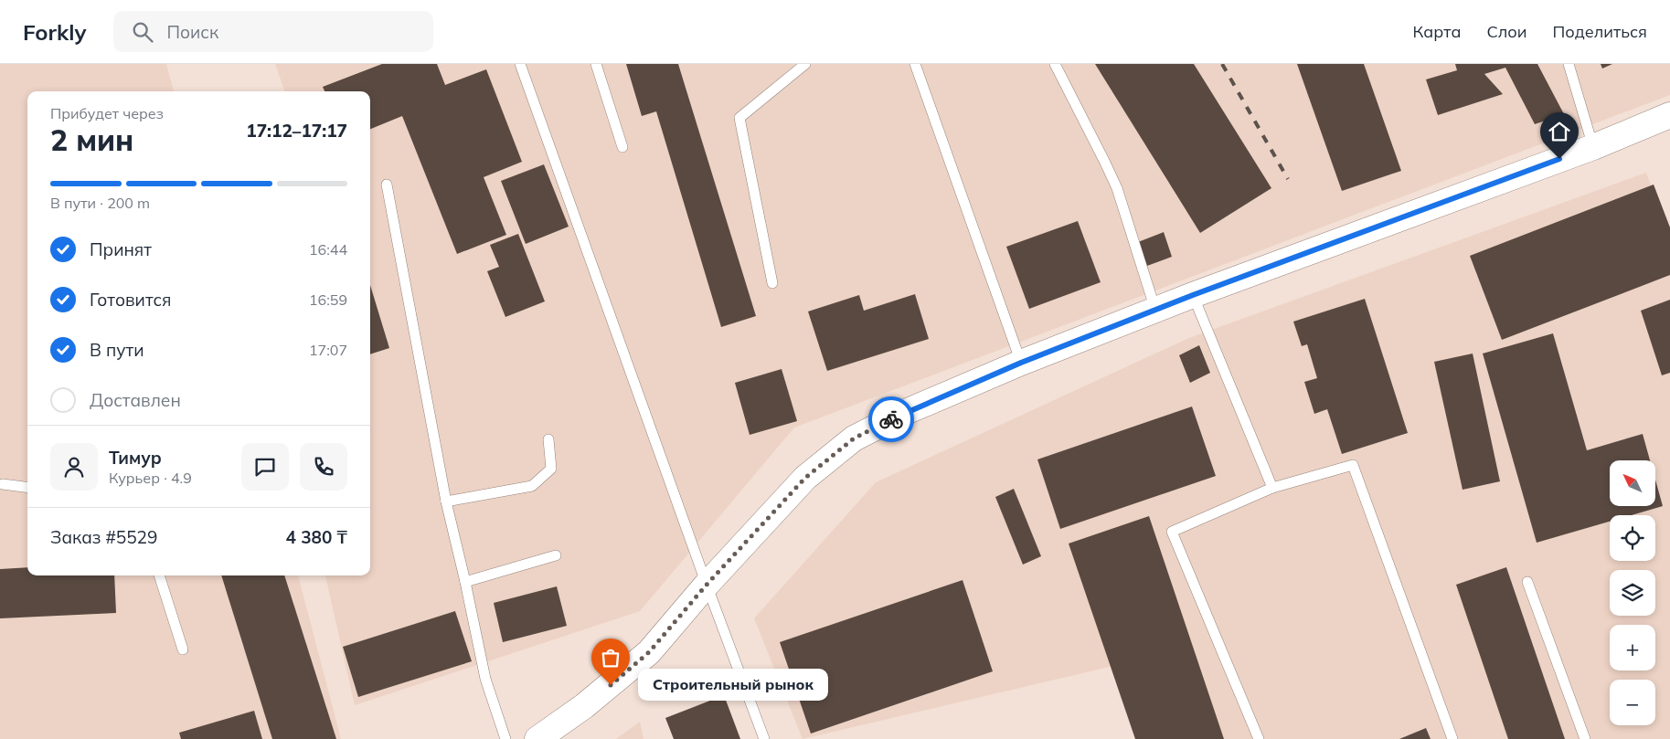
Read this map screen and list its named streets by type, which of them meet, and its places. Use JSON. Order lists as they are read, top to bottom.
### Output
{
  "places": ["Строительный рынок"],
  "north": "top left",
  "page": {
    "header": "Forkly",
    "search": "Поиск",
    "nav": ["Карта", "Слои", "Поделиться"],
    "heading": ["2 мин", "Прибудет через", "17:12–17:17"],
    "panel": [
      "Тимур",
      "Курьер · 4.9",
      "Заказ #5529",
      "4 380 ₸"
    ],
    "bar": "В пути · 200 m",
    "list": [
      ["Принят", "16:44"],
      ["Готовится", "16:59"],
      ["В пути", "17:07"],
      "Доставлен"
    ],
    "map_buttons": ["+", "−"],
    "bubble": "Строительный рынок"
  }
}
